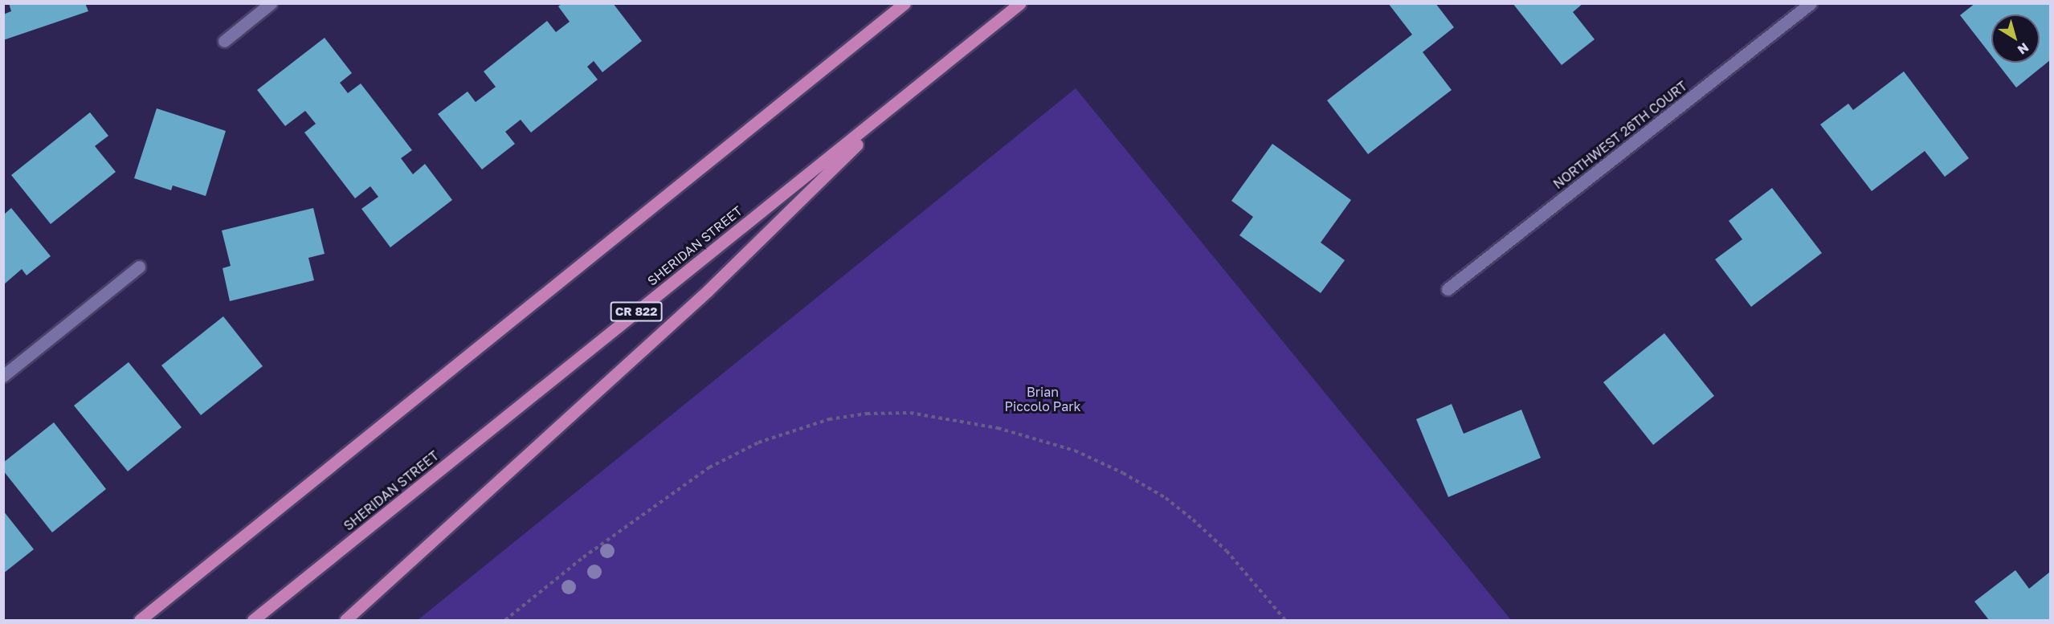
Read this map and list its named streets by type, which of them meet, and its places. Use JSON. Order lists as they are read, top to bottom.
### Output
{
  "streets": {
    "main road": ["SHERIDAN STREET", "CR 822"],
    "street": ["NORTHWEST 26TH COURT"]
  },
  "parks": ["Brian Piccolo Park"],
  "north": "bottom right"
}
